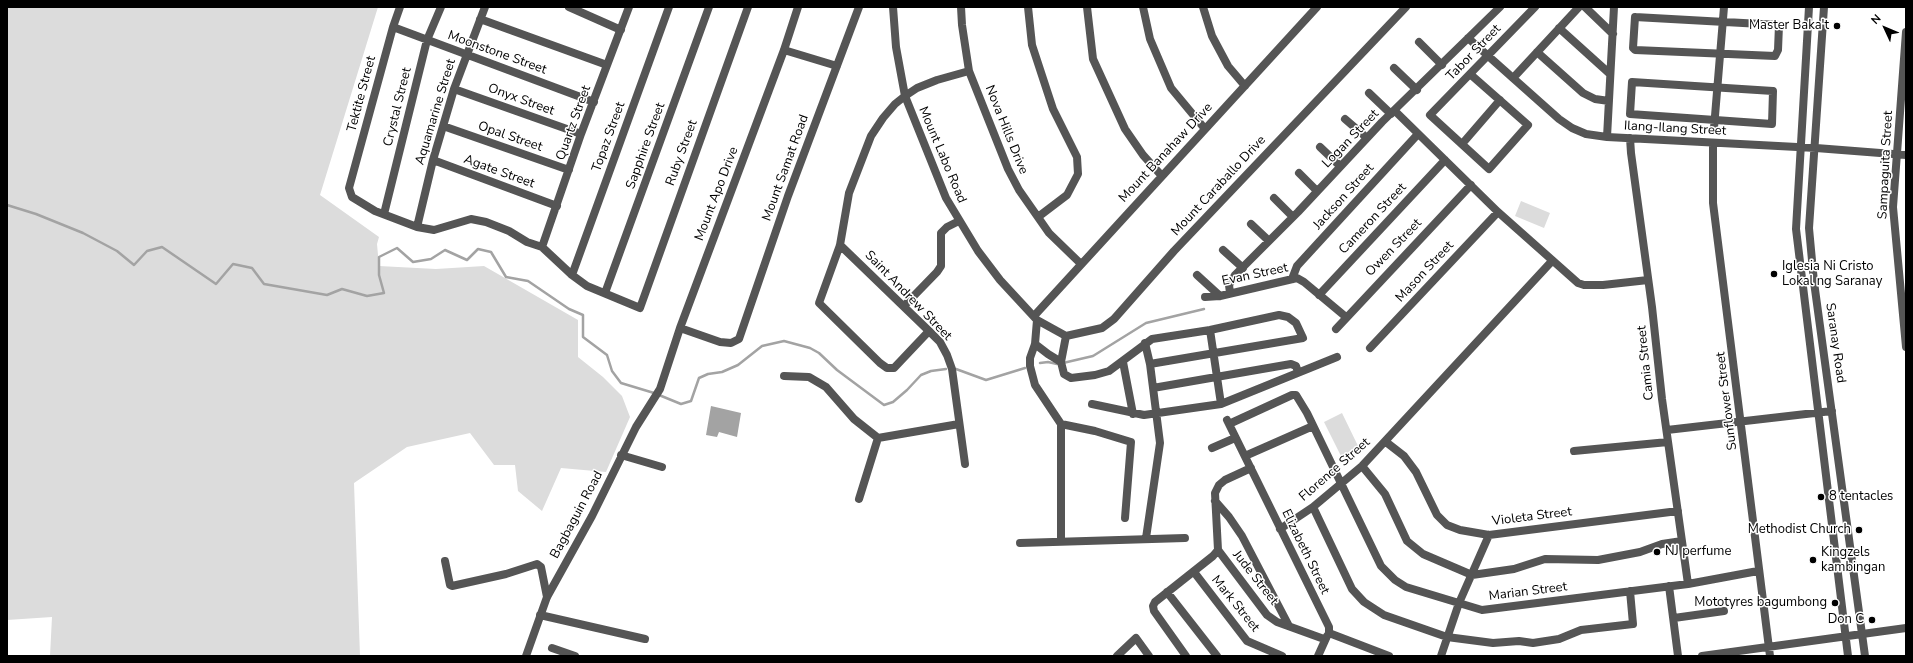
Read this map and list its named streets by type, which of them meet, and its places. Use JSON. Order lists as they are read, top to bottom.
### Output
{
  "streets": {
    "street": [
      "Moonstone Street",
      "Tabor Street",
      "Tektite Street",
      "Onyx Street",
      "Crystal Street",
      "Aquamarine Street",
      "Quartz Street",
      "Ilang-Ilang Street",
      "Nova Hills Drive",
      "Opal Street",
      "Topaz Street",
      "Logan Street",
      "Sapphire Street",
      "Ruby Street",
      "Mount Banahaw Drive",
      "Mount Labo Road",
      "Sampaguita Street",
      "Mount Samat Road",
      "Agate Street",
      "Mount Caraballo Drive",
      "Mount Apo Drive",
      "Jackson Street",
      "Cameron Street",
      "Owen Street",
      "Mason Street",
      "Evan Street",
      "Saint Andrew Street",
      "Saranay Road",
      "Camia Street",
      "Sunflower Street",
      "Florence Street",
      "Bagbaguin Road",
      "Violeta Street",
      "Elizabeth Street",
      "Jude Street",
      "Marian Street",
      "Mark Street"
    ]
  },
  "crossings": [
    ["Moonstone Street", "Tektite Street"],
    ["Moonstone Street", "Crystal Street"],
    ["Moonstone Street", "Aquamarine Street"],
    ["Moonstone Street", "Quartz Street"],
    ["Tabor Street", "Ilang-Ilang Street"],
    ["Tektite Street", "Crystal Street"],
    ["Onyx Street", "Aquamarine Street"],
    ["Onyx Street", "Quartz Street"],
    ["Aquamarine Street", "Opal Street"],
    ["Aquamarine Street", "Agate Street"],
    ["Quartz Street", "Opal Street"],
    ["Quartz Street", "Agate Street"],
    ["Ilang-Ilang Street", "Logan Street"],
    ["Ilang-Ilang Street", "Sampaguita Street"],
    ["Ilang-Ilang Street", "Saranay Road"],
    ["Ilang-Ilang Street", "Camia Street"],
    ["Ilang-Ilang Street", "Sunflower Street"],
    ["Nova Hills Drive", "Mount Banahaw Drive"],
    ["Logan Street", "Evan Street"],
    ["Sapphire Street", "Ruby Street"],
    ["Mount Banahaw Drive", "Mount Labo Road"],
    ["Mount Samat Road", "Mount Apo Drive"],
    ["Mount Apo Drive", "Bagbaguin Road"],
    ["Jackson Street", "Evan Street"],
    ["Cameron Street", "Evan Street"],
    ["Owen Street", "Evan Street"],
    ["Camia Street", "Violeta Street"],
    ["Camia Street", "Marian Street"],
    ["Sunflower Street", "Marian Street"],
    ["Florence Street", "Violeta Street"],
    ["Florence Street", "Elizabeth Street"],
    ["Florence Street", "Marian Street"],
    ["Elizabeth Street", "Jude Street"],
    ["Elizabeth Street", "Marian Street"]
  ],
  "places": [
    "Master Baka't",
    "Iglesia Ni Cristo Lokal ng Saranay",
    "8 tentacles",
    "Methodist Church",
    "NJ perfume",
    "Kingzels kambingan",
    "Mototyres bagumbong",
    "Don C"
  ],
  "north": "top left"
}
